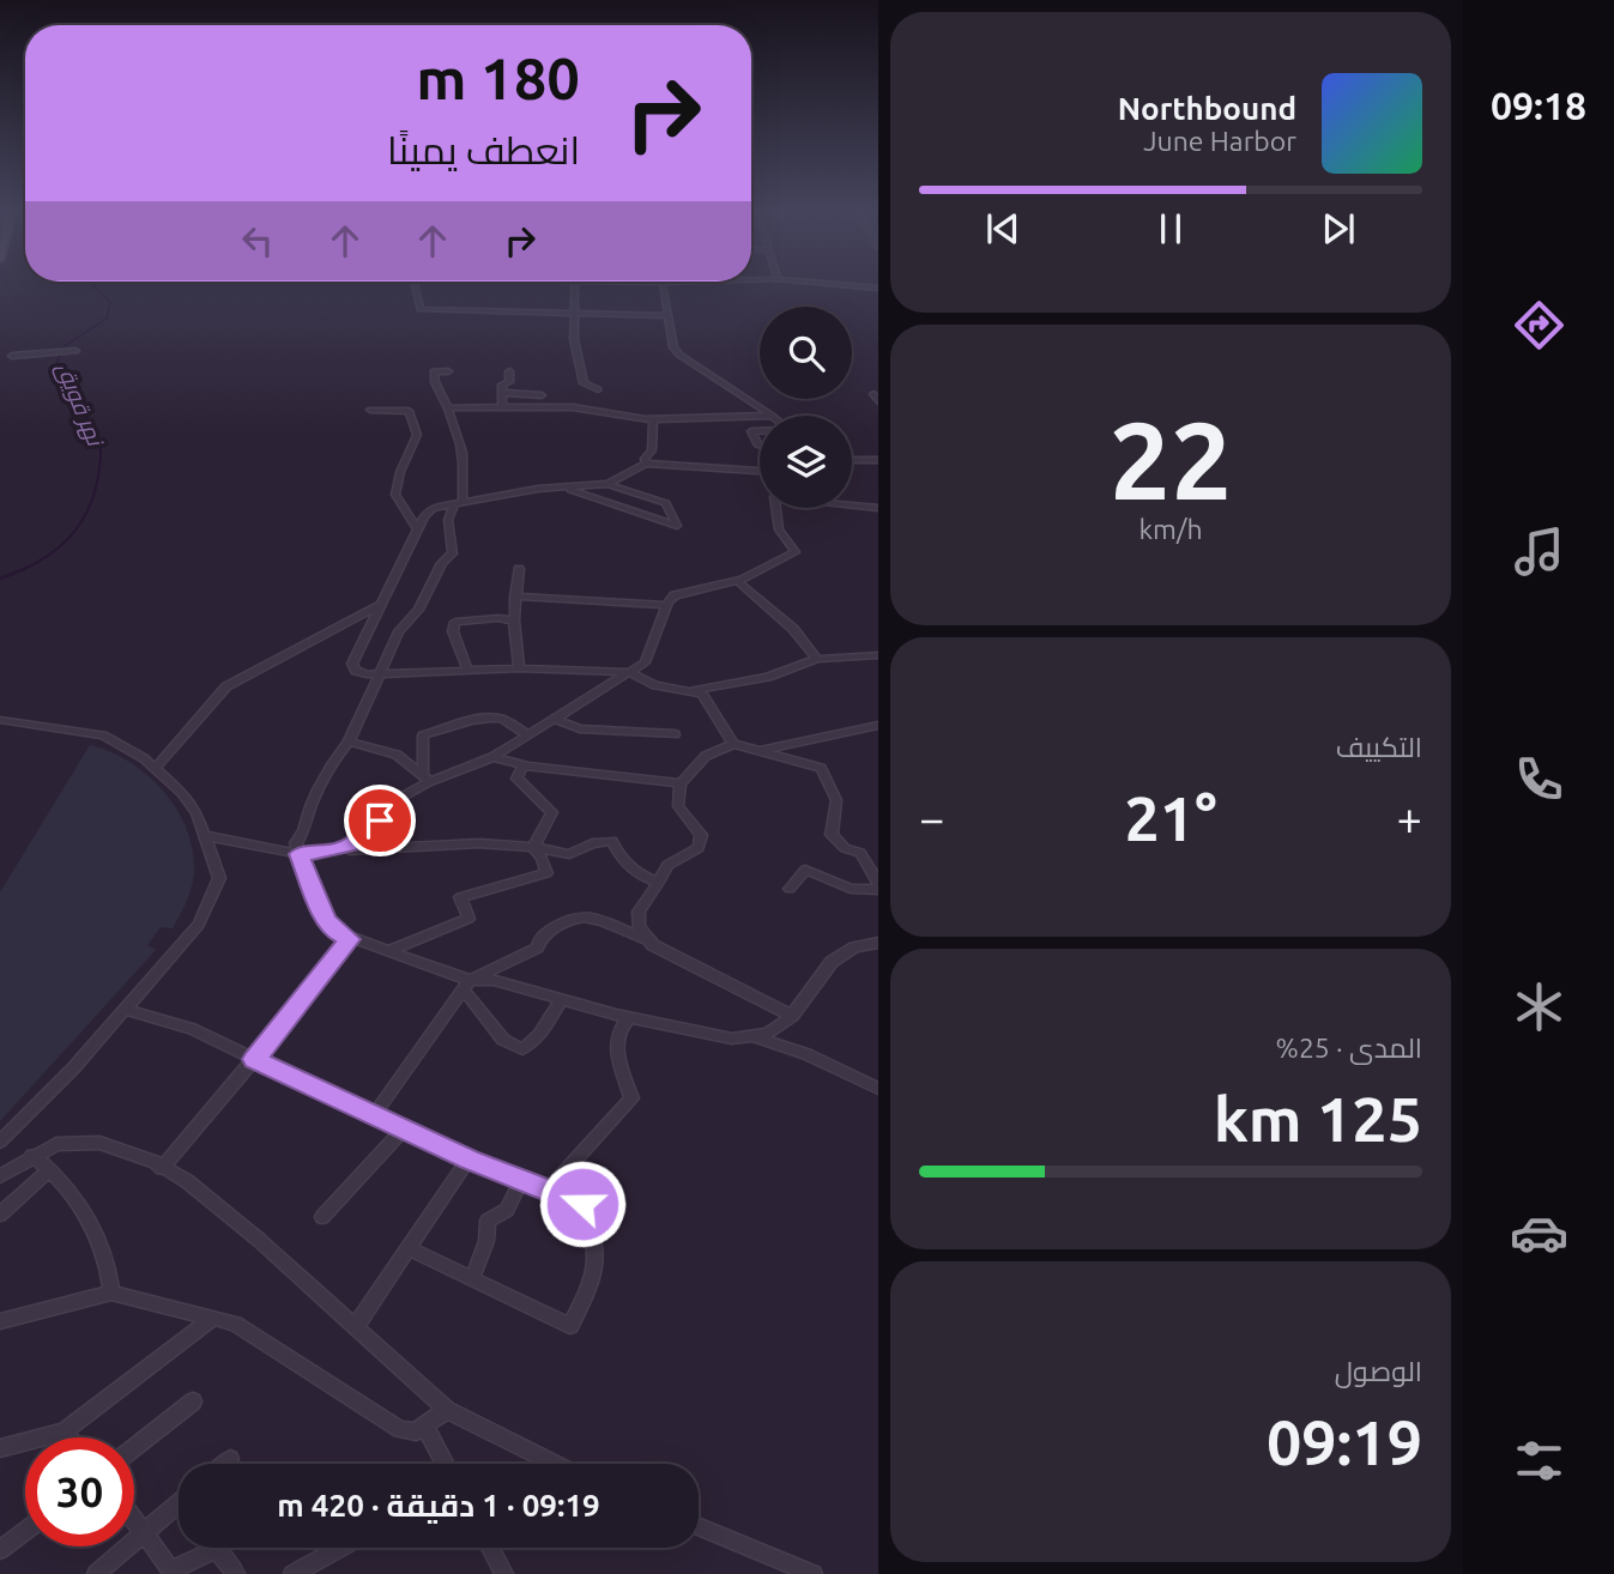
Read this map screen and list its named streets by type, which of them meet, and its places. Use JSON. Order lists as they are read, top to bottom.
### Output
{
  "water": ["نهر قويق"],
  "page": {
    "tabs": "09:18",
    "turn": ["180 m", "انعطف يمينًا"],
    "song": ["Northbound", "June Harbor"],
    "tile": [
      ["22", "km/h"],
      "التكييف",
      ["المدى · 25%", "125 km"],
      ["الوصول", "09:19"]
    ],
    "heat": ["−", "21°", "+"],
    "limit": "30",
    "trip": "09:19 · 1 دقيقة · 420 m"
  }
}
